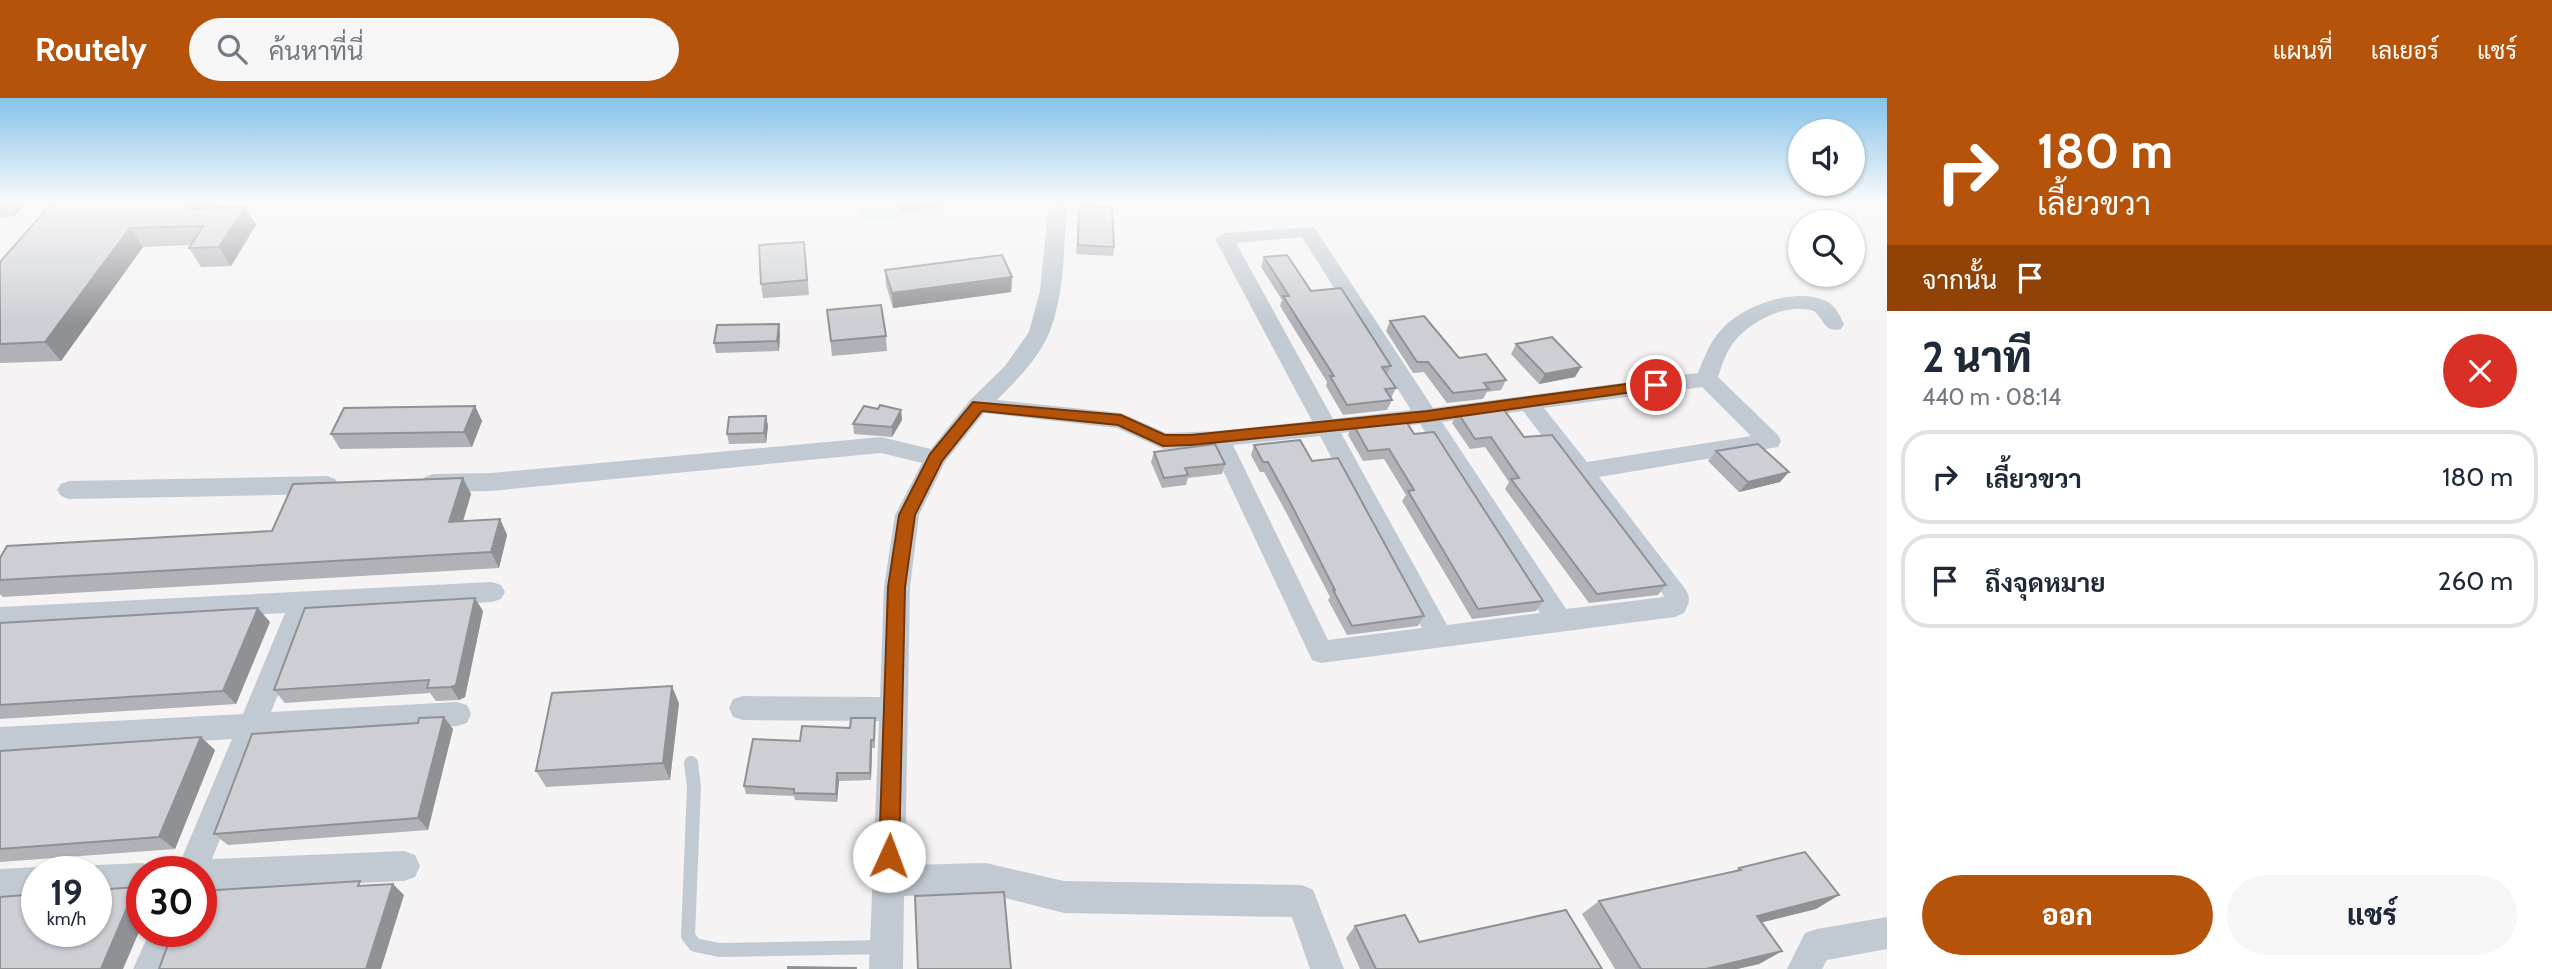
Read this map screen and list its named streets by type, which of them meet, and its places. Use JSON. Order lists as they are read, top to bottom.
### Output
{
  "page": {
    "header": "Routely",
    "search": "ค้นหาที่นี่",
    "nav": ["แผนที่", "เลเยอร์", "แชร์"],
    "turn": ["180 m", "เลี้ยวขวา"],
    "then": "จากนั้น",
    "heading": ["2 นาที", "440 m · 08:14"],
    "list": [
      {
        "name": "เลี้ยวขวา",
        "value": "180 m"
      },
      {
        "name": "ถึงจุดหมาย",
        "value": "260 m"
      }
    ],
    "speed": "19 km/h",
    "limit": "30",
    "buttons": ["ออก", "แชร์"]
  }
}
